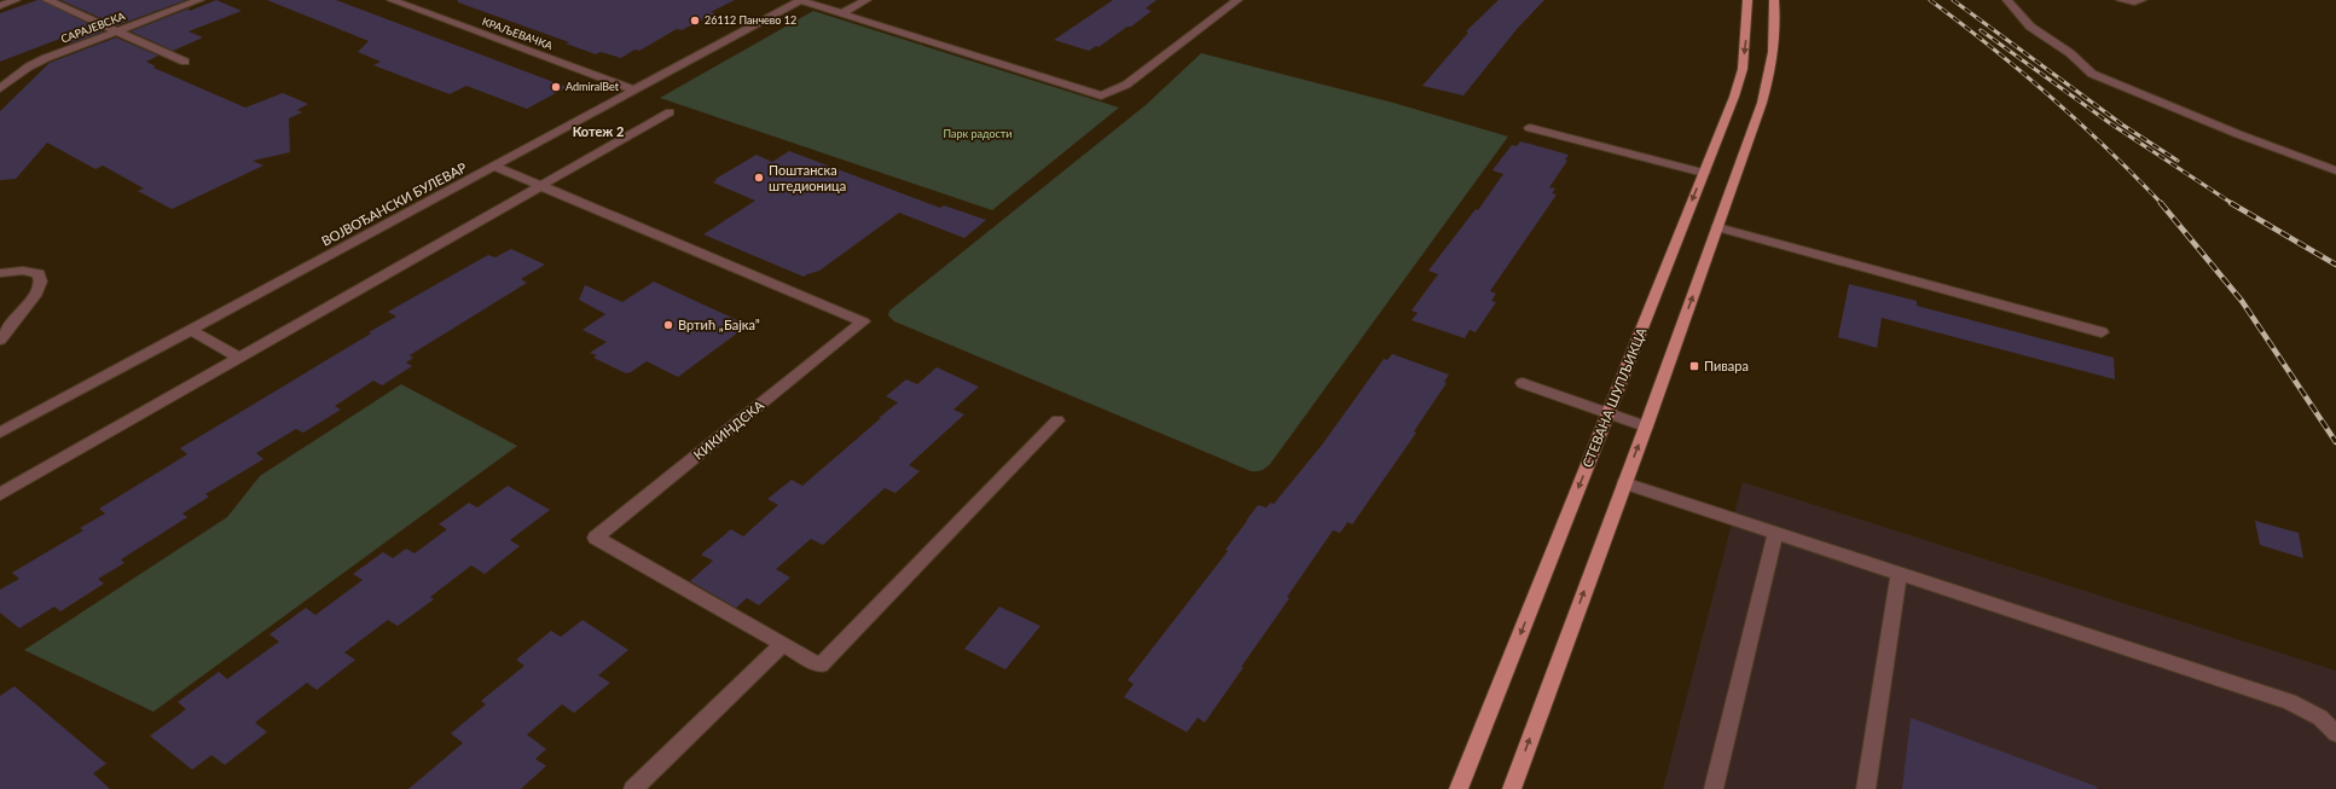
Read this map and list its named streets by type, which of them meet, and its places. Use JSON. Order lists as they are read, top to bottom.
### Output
{
  "streets": {
    "main road": ["СТЕВАНА ШУПЉИКЦА"],
    "street": [
      "САРАЈЕВСКА",
      "КРАЉЕВАЧКА",
      "ВОЈВОЂАНСКИ БУЛЕВАР",
      "КИКИНДСКА"
    ]
  },
  "crossings": [
    ["КРАЉЕВАЧКА", "ВОЈВОЂАНСКИ БУЛЕВАР"]
  ],
  "districts": ["Котеж 2"],
  "parks": ["Парк радости"],
  "places": {
    "other": [
      "26112 Панчево 12",
      "AdmiralBet",
      "Поштанска штедионица",
      "Вртић „Бајка”"
    ],
    "transit": ["Пивара"]
  }
}
